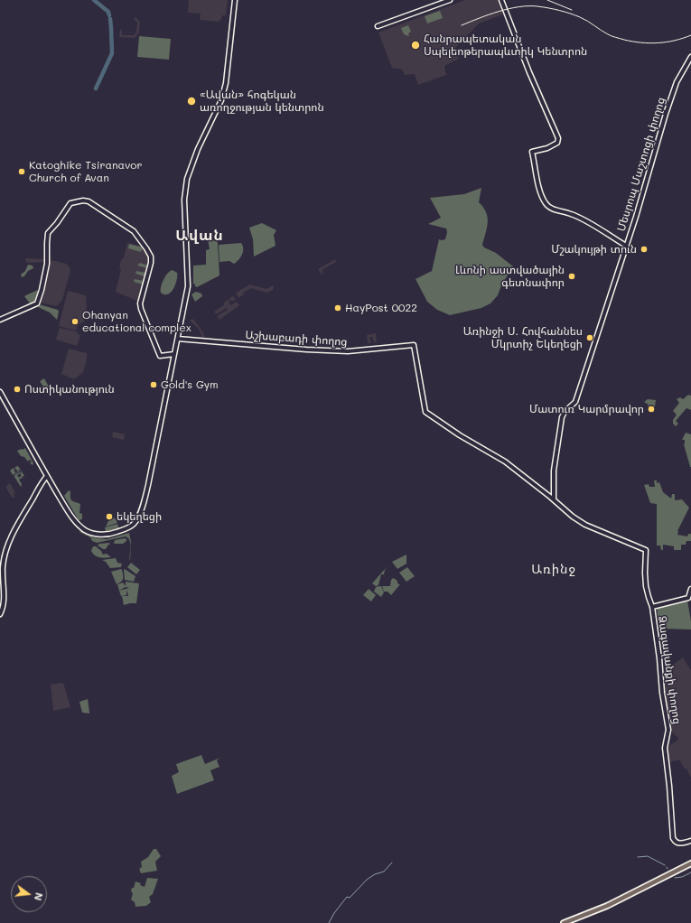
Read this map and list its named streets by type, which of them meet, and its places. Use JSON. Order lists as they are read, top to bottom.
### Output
{
  "streets": {
    "street": ["Մեսրոպ Մաշտոցի փողոց", "Աշխաբադի փողոց", "Ձագավանքի փողոց"]
  },
  "crossings": [
    ["Մեսրոպ Մաշտոցի փողոց", "Աշխաբադի փողոց"],
    ["Մեսրոպ Մաշտոցի փողոց", "Ձագավանքի փողոց"],
    ["Աշխաբադի փողոց", "Ձագավանքի փողոց"]
  ],
  "districts": ["Ավան", "Առինջ"],
  "places": [
    "Հանրապետական Սպելեոթերապևտիկ Կենտրոն",
    "«Ավան» հոգեկան առողջության կենտրոն",
    "Katoghike Tsiranavor Church of Avan",
    "Մշակույթի տուն",
    "Լևոնի աստվածային գետնափոր",
    "HayPost 0022",
    "Ohanyan educational complex",
    "Առինջի Ս. Հովհաննես Մկրտիչ Եկեղեցի",
    "Gold's Gym",
    "Ոստիկանություն",
    "Մատուռ Կարմրավոր",
    "եկեղեցի"
  ],
  "north": "right"
}
